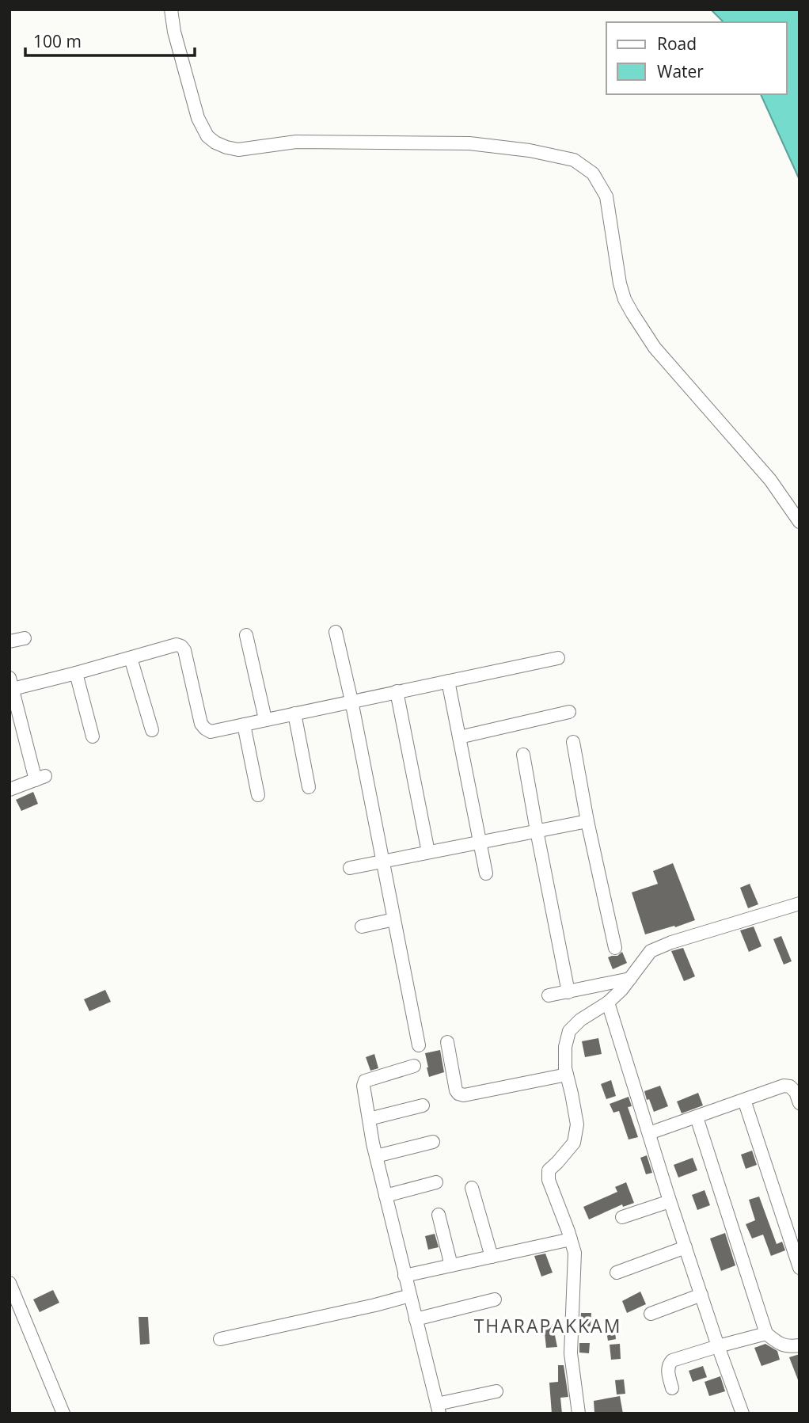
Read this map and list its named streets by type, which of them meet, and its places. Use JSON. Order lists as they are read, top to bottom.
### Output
{
  "districts": ["THARAPAKKAM"],
  "legend": ["Road", "Water"],
  "scale_bar": "100 m"
}
